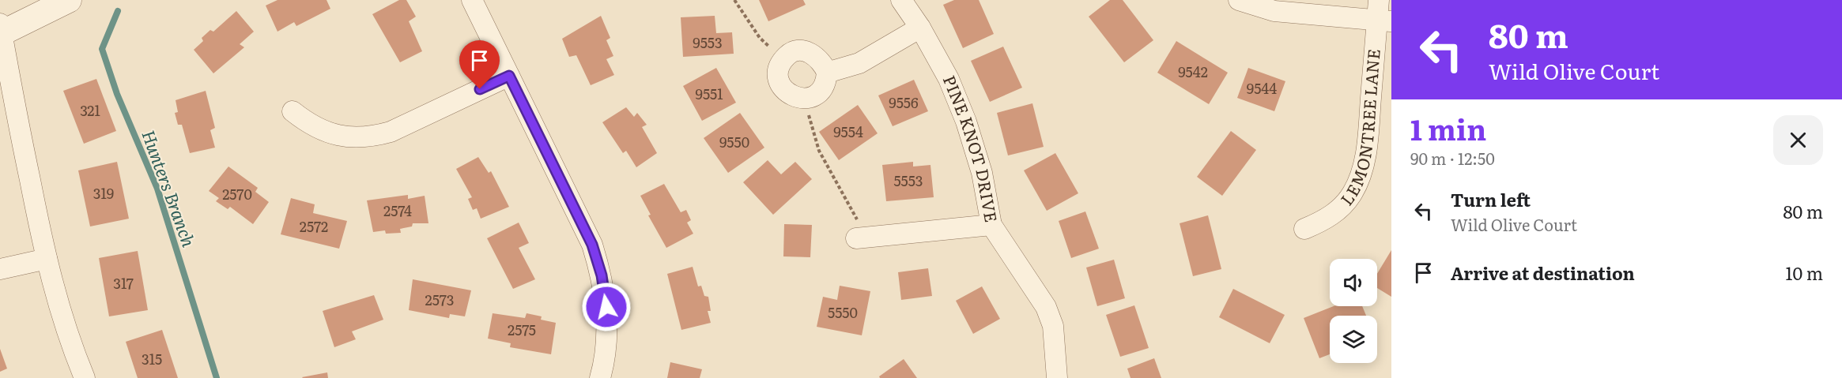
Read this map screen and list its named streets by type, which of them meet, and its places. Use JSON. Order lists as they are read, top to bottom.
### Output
{
  "streets": {
    "street": ["LEMONTREE LANE", "PINE KNOT DRIVE"]
  },
  "water": ["Hunters Branch"],
  "house_numbers": [
    "9553",
    "9542",
    "9544",
    "9551",
    "9556",
    "321",
    "9554",
    "9550",
    "5553",
    "319",
    "2570",
    "2574",
    "2572",
    "317",
    "2573",
    "5550",
    "2575",
    "315"
  ],
  "page": {
    "turn": ["80 m", "Wild Olive Court"],
    "heading": ["1 min", "90 m · 12:50"],
    "list": [
      {
        "name": "Turn left",
        "note": "Wild Olive Court",
        "value": "80 m"
      },
      {
        "name": "Arrive at destination",
        "value": "10 m"
      }
    ]
  }
}
